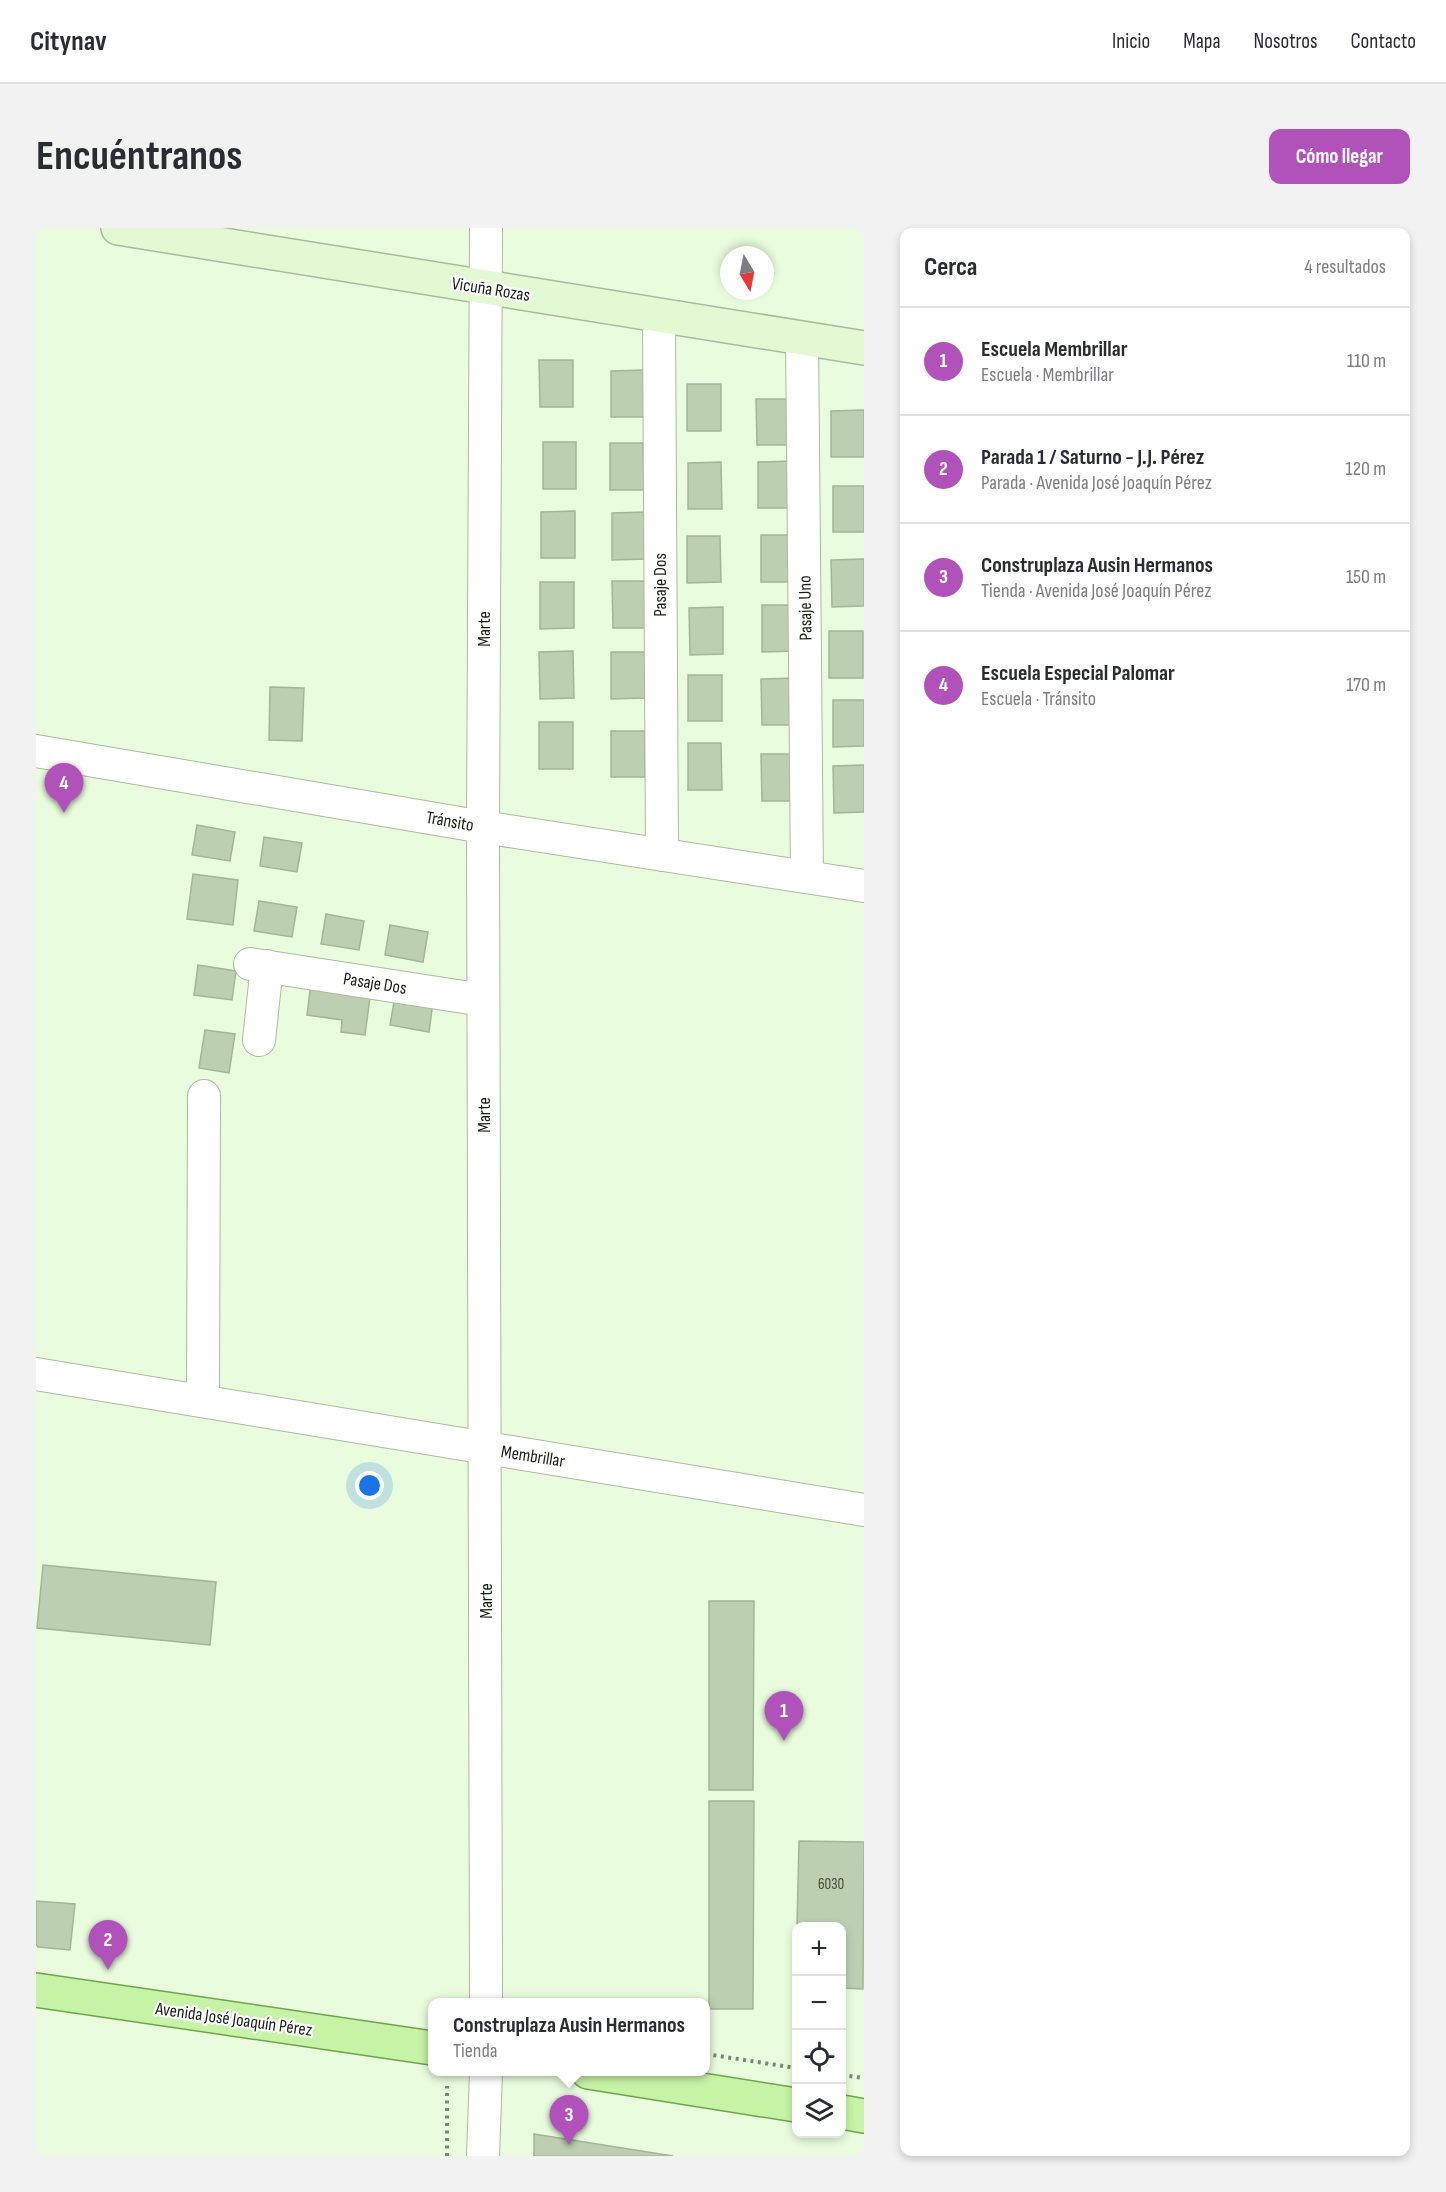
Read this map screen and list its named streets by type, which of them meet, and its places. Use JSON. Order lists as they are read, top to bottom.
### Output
{
  "streets": {
    "main road": ["Avenida José Joaquín Pérez"],
    "street": [
      "Vicuña Rozas",
      "Pasaje Dos",
      "Pasaje Uno",
      "Marte",
      "Tránsito",
      "Membrillar"
    ]
  },
  "crossings": [
    ["Vicuña Rozas", "Pasaje Dos"],
    ["Vicuña Rozas", "Pasaje Uno"],
    ["Vicuña Rozas", "Marte"],
    ["Pasaje Dos", "Marte"],
    ["Pasaje Dos", "Tránsito"],
    ["Pasaje Uno", "Tránsito"],
    ["Marte", "Tránsito"],
    ["Marte", "Membrillar"]
  ],
  "house_numbers": ["6030"],
  "north": "bottom",
  "page": {
    "header": "Citynav",
    "nav": [
      "Inicio",
      "Mapa",
      "Nosotros",
      "Contacto"
    ],
    "buttons": "Cómo llegar",
    "title": "Encuéntranos",
    "heading": ["Cerca", "4 resultados"],
    "list": [
      {
        "mark": "1",
        "name": "Escuela Membrillar",
        "note": "Escuela · Membrillar",
        "value": "110 m"
      },
      {
        "mark": "2",
        "name": "Parada 1 / Saturno - J.J. Pérez",
        "note": "Parada · Avenida José Joaquín Pérez",
        "value": "120 m"
      },
      {
        "mark": "3",
        "name": "Construplaza Ausin Hermanos",
        "note": "Tienda · Avenida José Joaquín Pérez",
        "value": "150 m"
      },
      {
        "mark": "4",
        "name": "Escuela Especial Palomar",
        "note": "Escuela · Tránsito",
        "value": "170 m"
      }
    ],
    "pins": [
      "4",
      "1",
      "2",
      "3"
    ],
    "map_buttons": ["+", "−"],
    "popup": ["Construplaza Ausin Hermanos", "Tienda"]
  }
}
